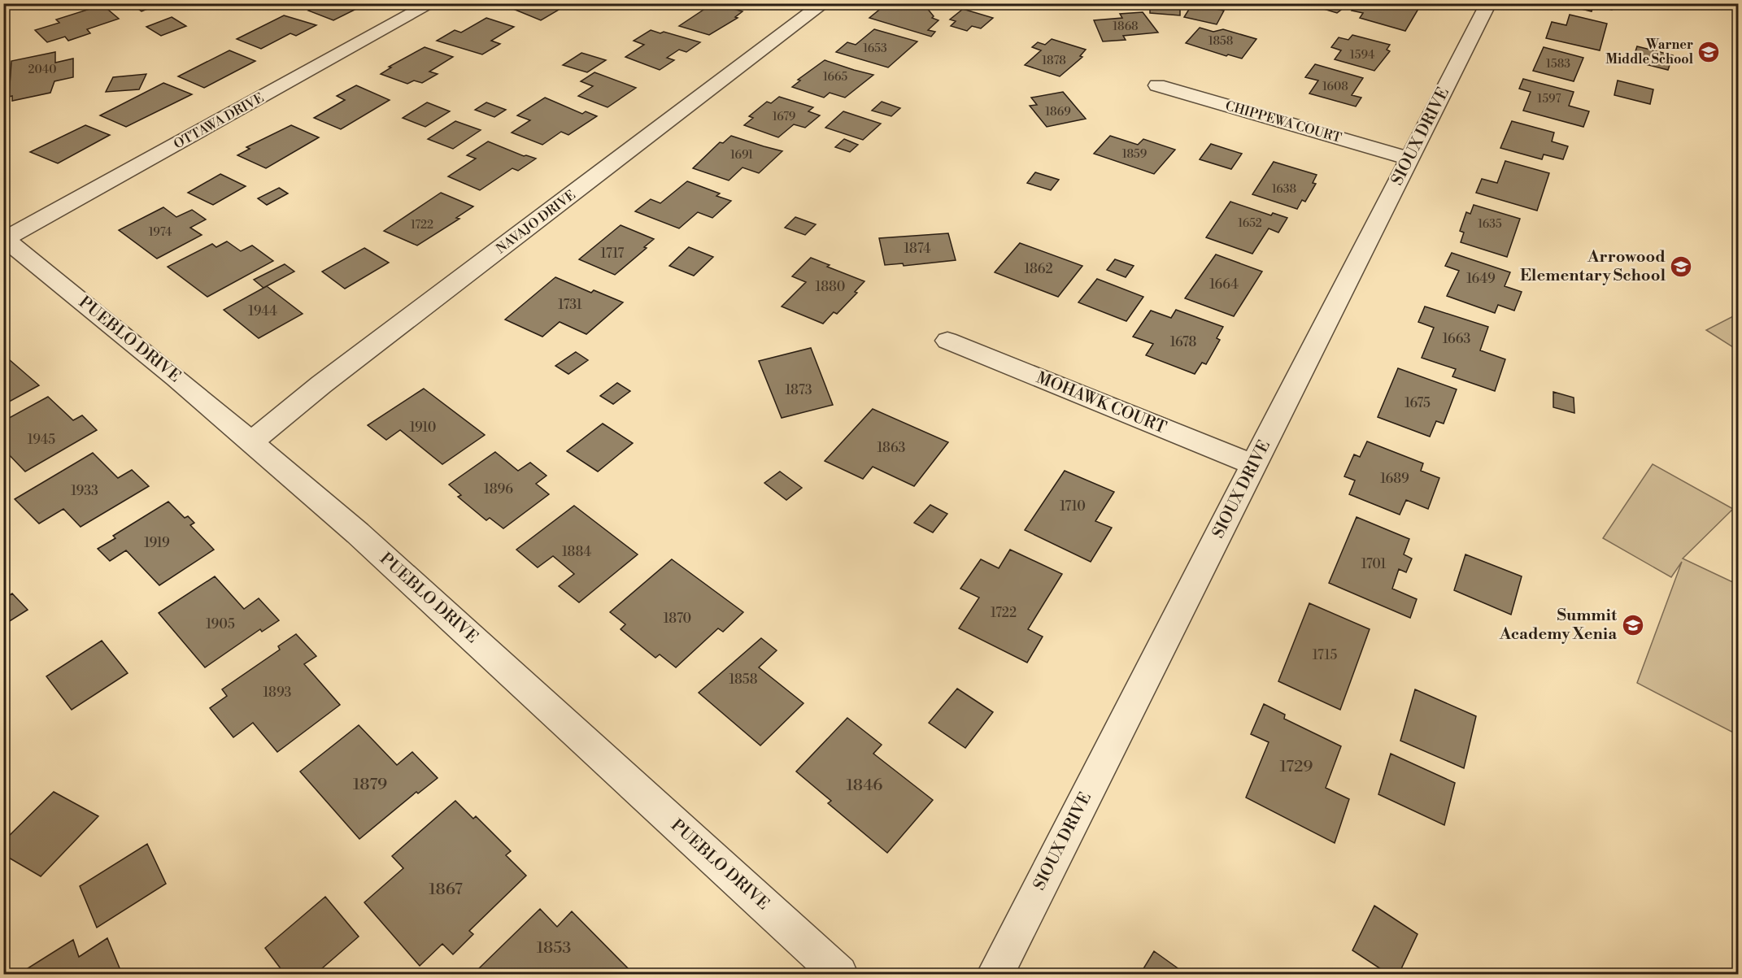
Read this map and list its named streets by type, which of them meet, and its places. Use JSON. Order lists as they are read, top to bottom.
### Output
{
  "streets": {
    "street": [
      "OTTAWA DRIVE",
      "CHIPPEWA COURT",
      "SIOUX DRIVE",
      "NAVAJO DRIVE",
      "PUEBLO DRIVE",
      "MOHAWK COURT"
    ]
  },
  "crossings": [
    ["OTTAWA DRIVE", "PUEBLO DRIVE"],
    ["CHIPPEWA COURT", "SIOUX DRIVE"],
    ["SIOUX DRIVE", "MOHAWK COURT"],
    ["NAVAJO DRIVE", "PUEBLO DRIVE"]
  ],
  "places": {
    "school or university": ["Warner Middle School", "Arrowood Elementary School", "Summit Academy Xenia"]
  },
  "house_numbers": [
    "1868",
    "1858",
    "1653",
    "1594",
    "1878",
    "1583",
    "2040",
    "1665",
    "1608",
    "1597",
    "1869",
    "1679",
    "1859",
    "1691",
    "1638",
    "1652",
    "1635",
    "1722",
    "1974",
    "1874",
    "1717",
    "1862",
    "1649",
    "1664",
    "1880",
    "1731",
    "1944",
    "1663",
    "1678",
    "1873",
    "1675",
    "1910",
    "1945",
    "1863",
    "1689",
    "1896",
    "1933",
    "1710",
    "1919",
    "1884",
    "1701",
    "1722",
    "1870",
    "1905",
    "1715",
    "1858",
    "1893",
    "1729",
    "1879",
    "1846",
    "1867",
    "1853"
  ]
}
